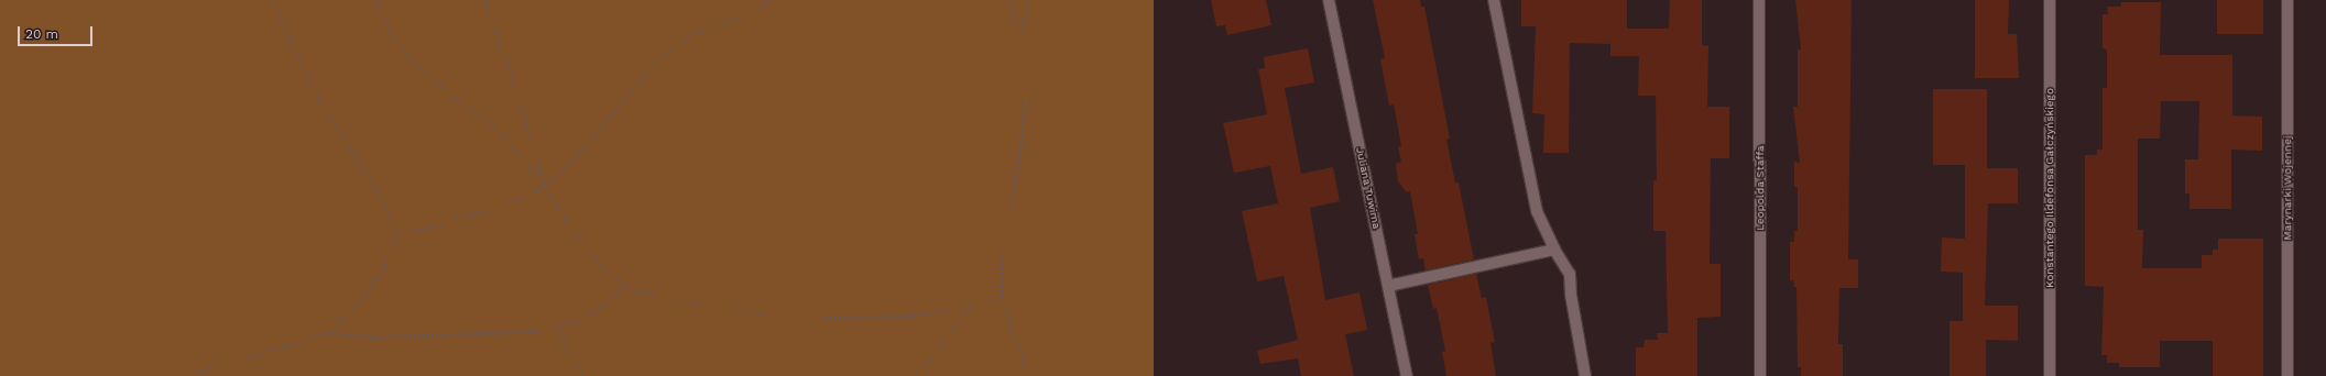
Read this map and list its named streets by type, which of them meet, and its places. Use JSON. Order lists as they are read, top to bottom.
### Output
{
  "streets": {
    "street": [
      "Juliana Tuwima",
      "Leopolda Staffa",
      "Konstantego Ildefonsa Gałczyńskiego",
      "Marynarki Wojennej"
    ]
  },
  "scale_bar": "20 m"
}
